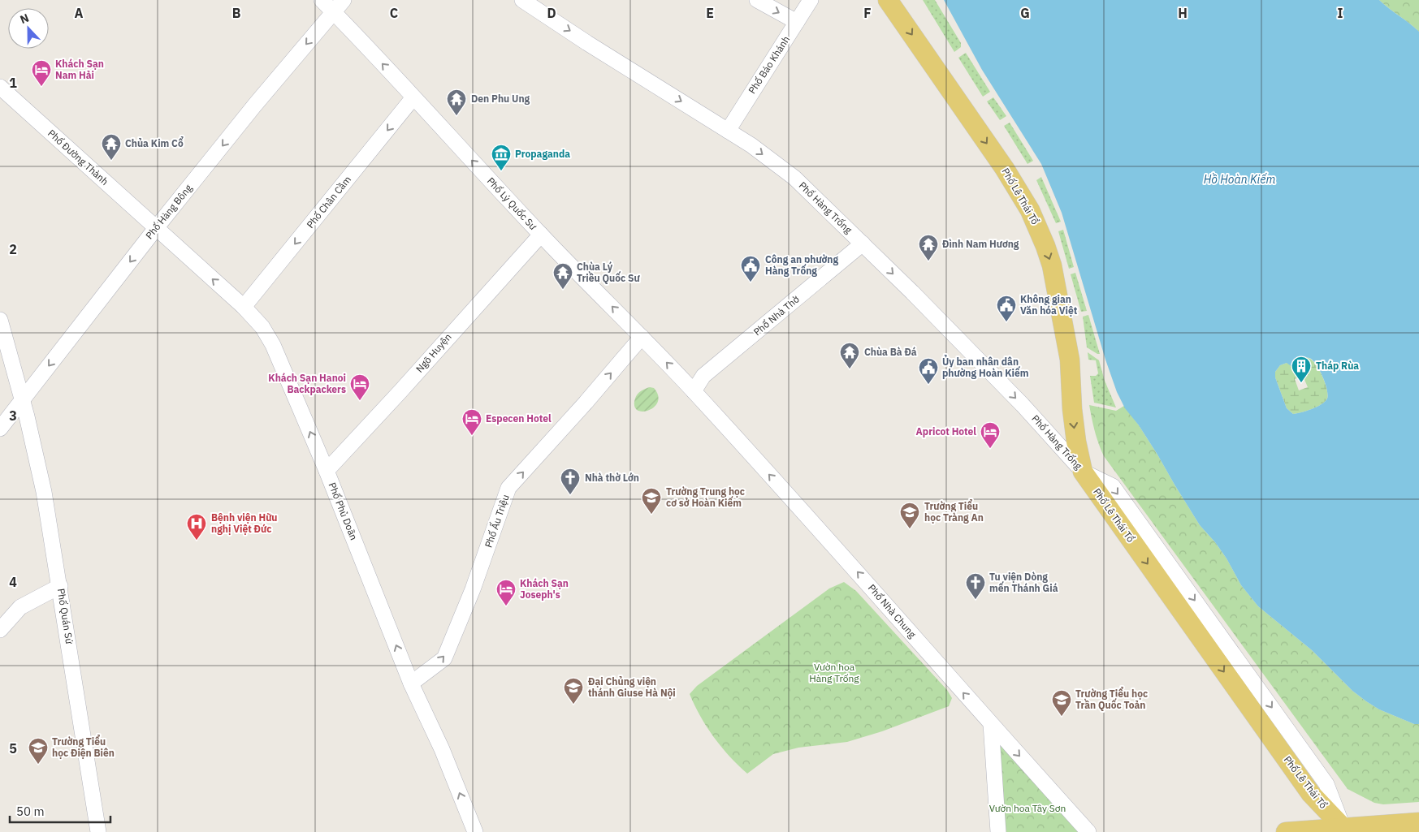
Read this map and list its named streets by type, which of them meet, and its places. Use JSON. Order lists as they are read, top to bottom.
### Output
{
  "streets": {
    "main road": ["Phố Lê Thái Tổ"],
    "street": [
      "Phố Báo Khánh",
      "Phố Đường Thành",
      "Phố Chân Cầm",
      "Phố Lý Quốc Sư",
      "Phố Hàng Trống",
      "Phố Hàng Bông",
      "Phố Nhà Thờ",
      "Ngõ Huyện",
      "Phố Phủ Doãn",
      "Phố Ấu Triệu",
      "Phố Nhà Chung",
      "Phố Quán Sứ"
    ]
  },
  "crossings": [
    ["Phố Báo Khánh", "Phố Hàng Trống"],
    ["Phố Đường Thành", "Phố Hàng Bông"],
    ["Phố Đường Thành", "Phố Phủ Doãn"],
    ["Phố Lê Thái Tổ", "Phố Hàng Trống"],
    ["Phố Chân Cầm", "Phố Lý Quốc Sư"],
    ["Phố Chân Cầm", "Phố Phủ Doãn"],
    ["Phố Lý Quốc Sư", "Phố Hàng Bông"],
    ["Phố Lý Quốc Sư", "Phố Nhà Thờ"],
    ["Phố Lý Quốc Sư", "Ngõ Huyện"],
    ["Phố Lý Quốc Sư", "Phố Ấu Triệu"],
    ["Phố Lý Quốc Sư", "Phố Nhà Chung"],
    ["Phố Hàng Trống", "Phố Nhà Thờ"],
    ["Phố Hàng Bông", "Phố Phủ Doãn"],
    ["Phố Hàng Bông", "Phố Quán Sứ"],
    ["Phố Nhà Thờ", "Phố Nhà Chung"],
    ["Ngõ Huyện", "Phố Phủ Doãn"],
    ["Phố Phủ Doãn", "Phố Ấu Triệu"]
  ],
  "one_way": [
    "Phố Lê Thái Tổ",
    "Phố Chân Cầm",
    "Phố Lý Quốc Sư",
    "Phố Hàng Trống",
    "Phố Hàng Bông",
    "Phố Phủ Doãn",
    "Phố Ấu Triệu"
  ],
  "water": ["Hồ Hoàn Kiếm"],
  "parks": ["Vườn hoa Hàng Trống", "Vườn hoa Tây Sơn"],
  "places": {
    "hotel": [
      "Khách Sạn Nam Hải",
      "Khách Sạn Hanoi Backpackers",
      "Especen Hotel",
      "Apricot Hotel",
      "Khách Sạn Joseph's"
    ],
    "temple": [
      "Den Phu Ung",
      "Chủa Kim Cổ",
      "Đình Nam Hương",
      "Chùa Lý Triều Quốc Sư",
      "Chùa Bà Đá"
    ],
    "museum": ["Propaganda"],
    "public building": ["Công an phường Hàng Trống", "Không gian Văn hóa Việt", "Ủy ban nhân dân phường Hoàn Kiếm"],
    "building": ["Tháp Rùa"],
    "church": ["Nhà thờ Lớn", "Tu viện Dòng mến Thánh Giá"],
    "school or university": [
      "Trường Trung học cơ sở Hoàn Kiếm",
      "Trường Tiểu học Tràng An",
      "Đại Chủng viện thánh Giuse Hà Nội",
      "Trường Tiểu học Trần Quốc Toản",
      "Trường Tiểu học Điện Biên"
    ],
    "hospital": ["Bệnh viện Hữu nghị Việt Đức"]
  },
  "scale_bar": "50 m",
  "north": "top",
  "grid": {
    "columns": [
      "A",
      "B",
      "C",
      "D",
      "E",
      "F",
      "G",
      "H",
      "I"
    ],
    "rows": [
      "1",
      "2",
      "3",
      "4",
      "5"
    ]
  }
}
